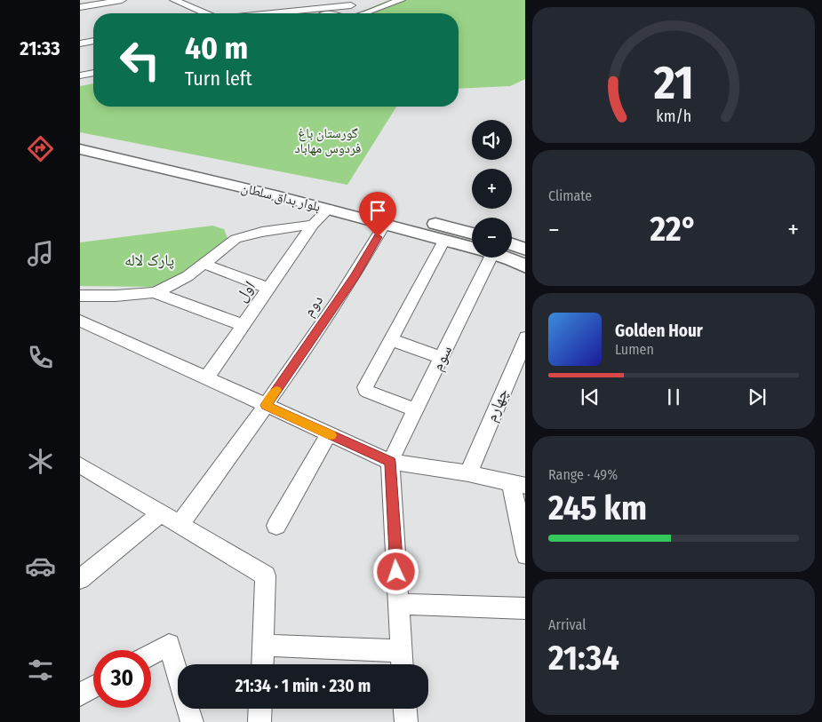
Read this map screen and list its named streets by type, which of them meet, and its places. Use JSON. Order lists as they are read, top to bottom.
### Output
{
  "streets": {
    "main road": ["بلوار بداق سلطان"],
    "street": [
      "اول",
      "دوم",
      "سوم",
      "چهارم"
    ]
  },
  "crossings": [
    ["بلوار بداق سلطان", "اول"],
    ["بلوار بداق سلطان", "دوم"]
  ],
  "parks": ["گورستان باغ فردوس مهاباد", "پارک لاله"],
  "page": {
    "tabs": "21:33",
    "turn": ["40 m", "Turn left"],
    "map_buttons": ["+", "−"],
    "tile": [
      "Climate",
      ["Range · 49%", "245 km"],
      ["Arrival", "21:34"]
    ],
    "heat": ["−", "22°", "+"],
    "song": ["Golden Hour", "Lumen"],
    "limit": "30",
    "trip": "21:34 · 1 min · 230 m",
    "gauge": ["21", "km/h"]
  }
}
